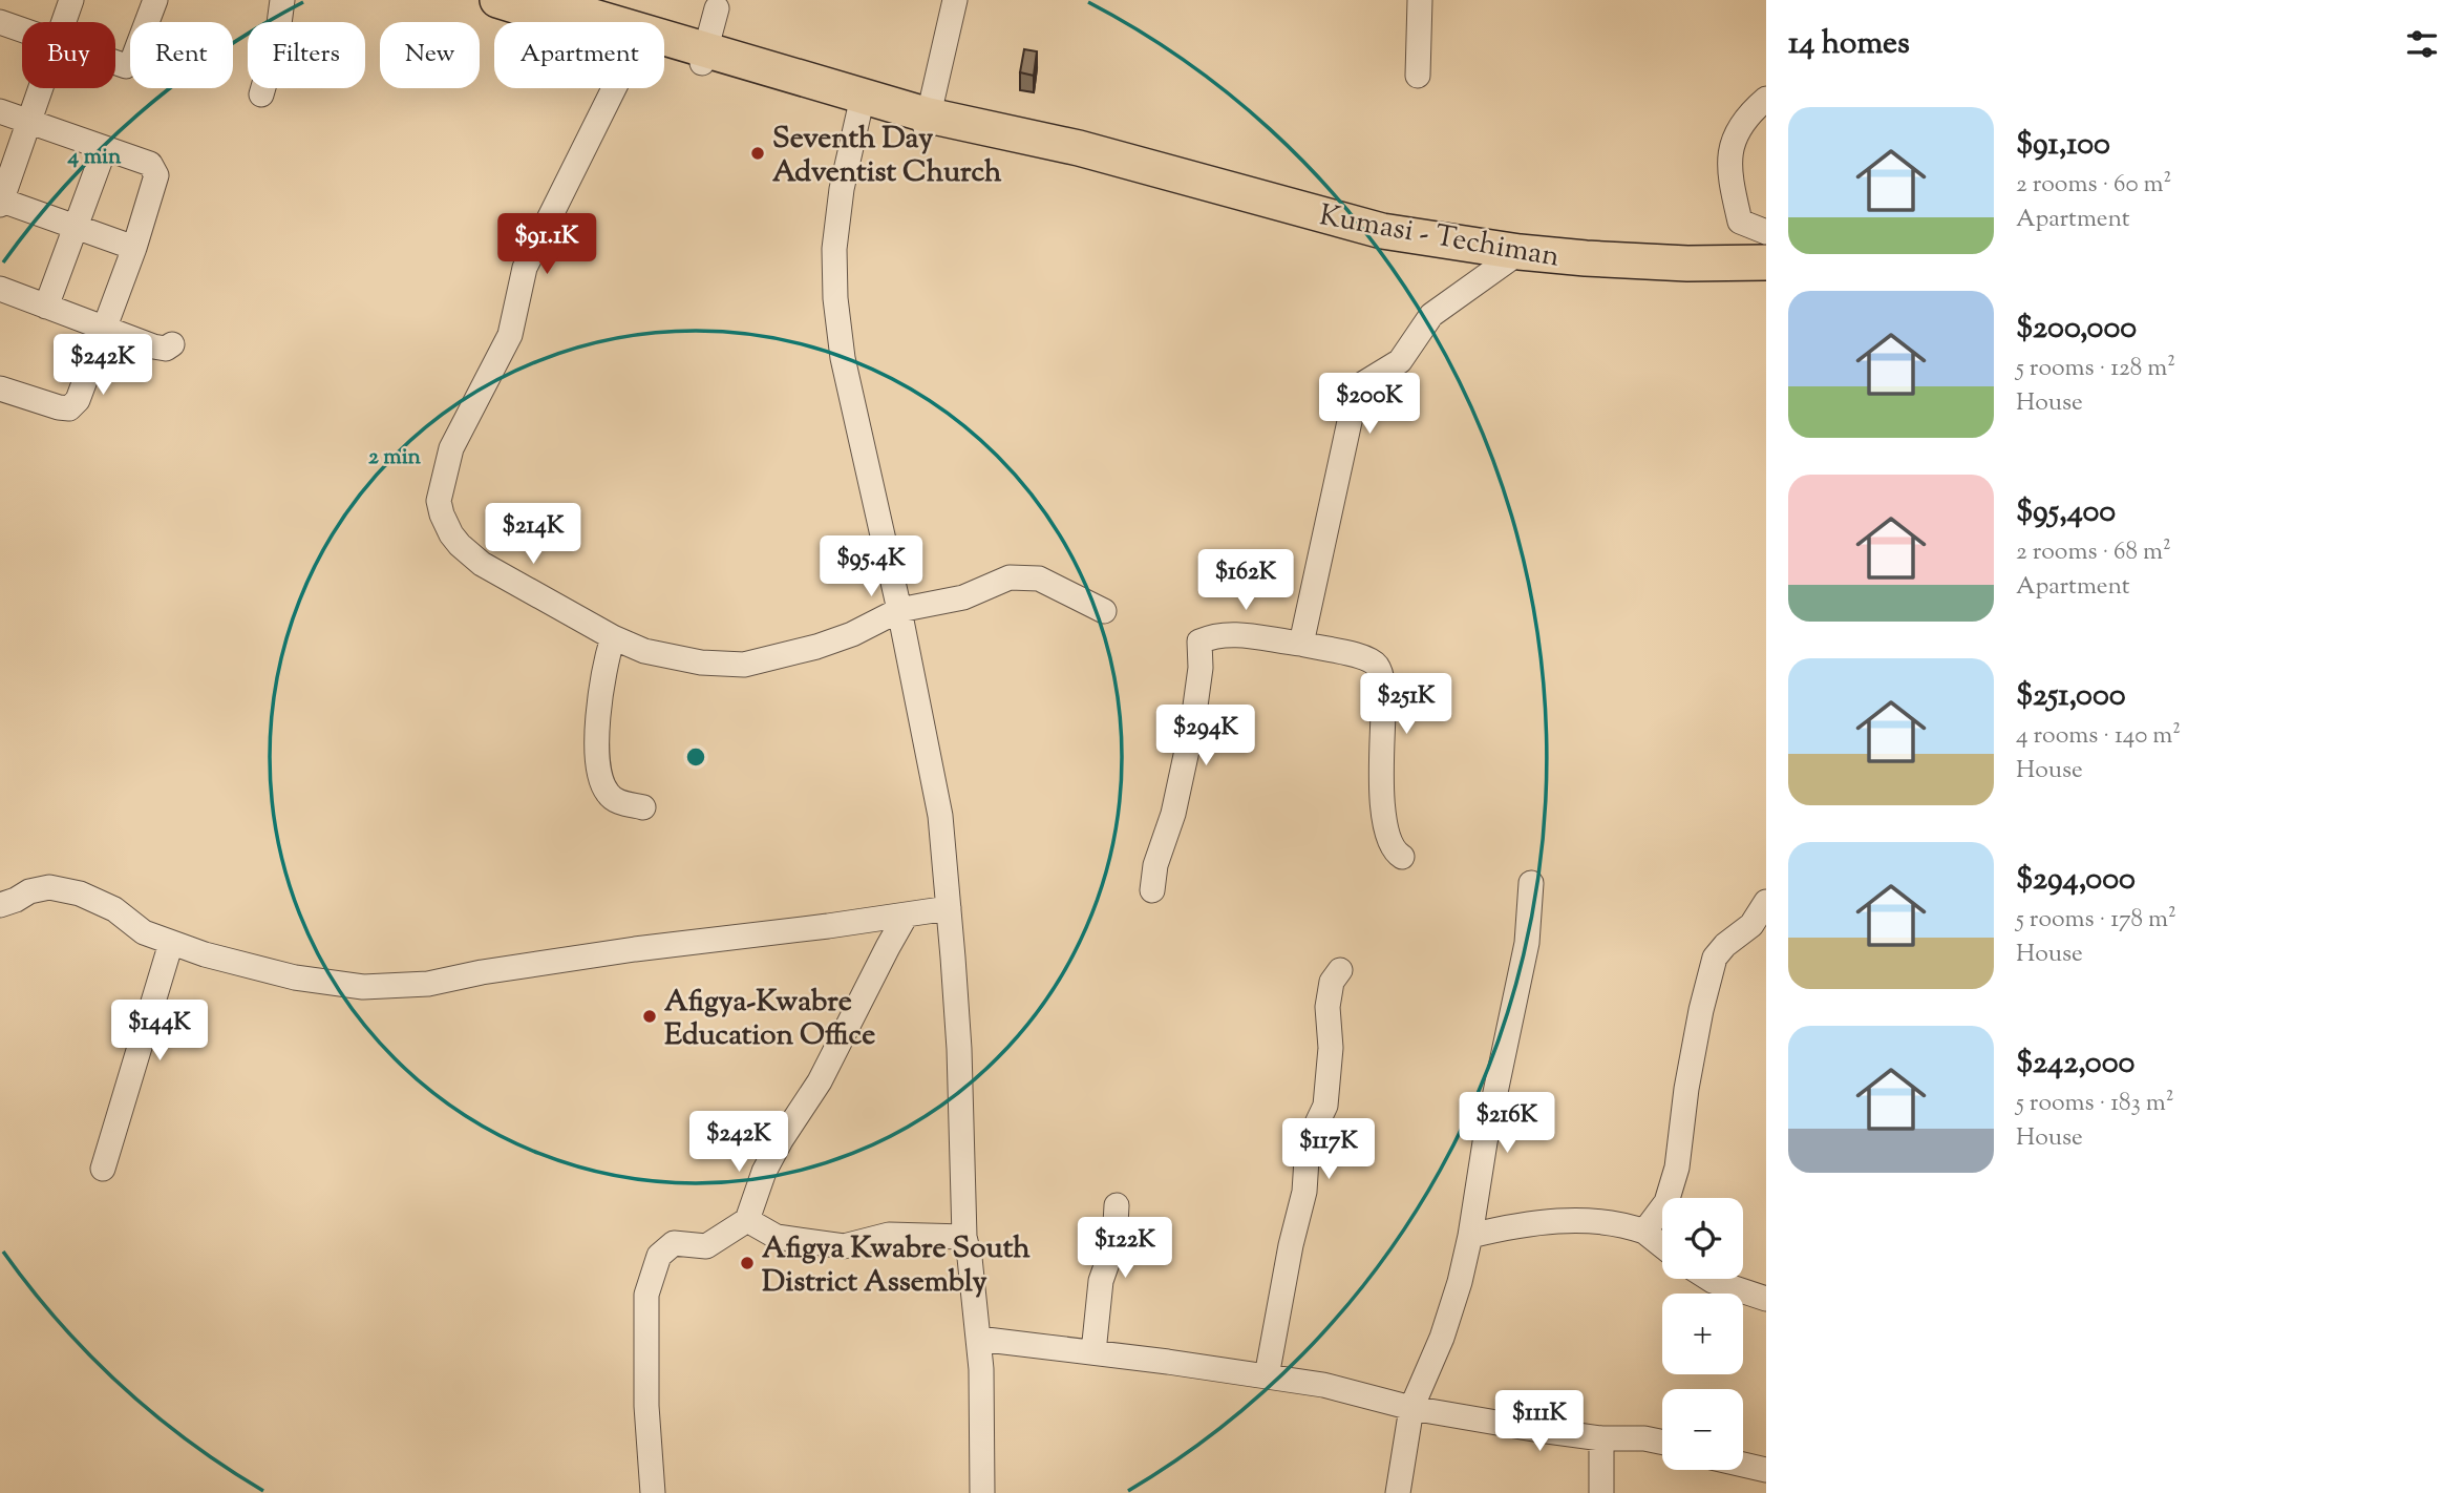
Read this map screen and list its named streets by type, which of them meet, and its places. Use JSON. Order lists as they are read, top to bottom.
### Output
{
  "streets": {
    "highway": ["Kumasi - Techiman"]
  },
  "places": ["Seventh Day Adventist Church", "Afigya-Kwabre Education Office", "Afigya Kwabre South District Assembly"],
  "page": {
    "heading": "14 homes",
    "chip": [
      "Buy",
      "Rent",
      "Filters",
      "New",
      "Apartment"
    ],
    "list": [
      {
        "name": "$91,100",
        "note": "2 rooms · 60 m² · Apartment"
      },
      {
        "name": "$200,000",
        "note": "5 rooms · 128 m² · House"
      },
      {
        "name": "$95,400",
        "note": "2 rooms · 68 m² · Apartment"
      },
      {
        "name": "$251,000",
        "note": "4 rooms · 140 m² · House"
      },
      {
        "name": "$294,000",
        "note": "5 rooms · 178 m² · House"
      },
      {
        "name": "$242,000",
        "note": "5 rooms · 183 m² · House"
      }
    ],
    "price": [
      "$91.1K",
      "$242K",
      "$200K",
      "$214K",
      "$95.4K",
      "$162K",
      "$251K",
      "$294K",
      "$144K",
      "$216K",
      "$242K",
      "$117K",
      "$122K",
      "$111K"
    ],
    "map_buttons": ["+", "−"]
  },
  "rings": ["4 min", "2 min"]
}
